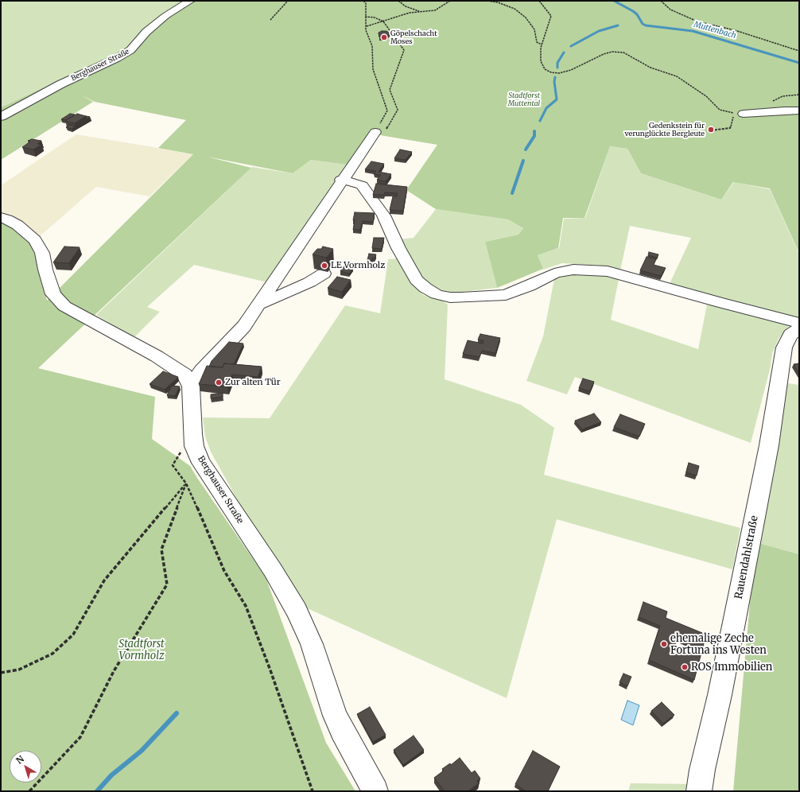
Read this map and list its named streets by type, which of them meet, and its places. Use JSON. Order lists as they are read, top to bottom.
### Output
{
  "streets": {
    "street": ["Berghauser Straße", "Rauendahlstraße"]
  },
  "water": ["Muttenbach"],
  "parks": ["Stadtforst Muttental", "Stadtforst Vormholz"],
  "places": [
    "Göpelschacht Moses",
    "Gedenkstein für verunglückte Bergleute",
    "LE Vormholz",
    "Zur alten Tür",
    "ehemalige Zeche Fortuna ins Westen",
    "ROS Immobilien"
  ],
  "north": "top left"
}
